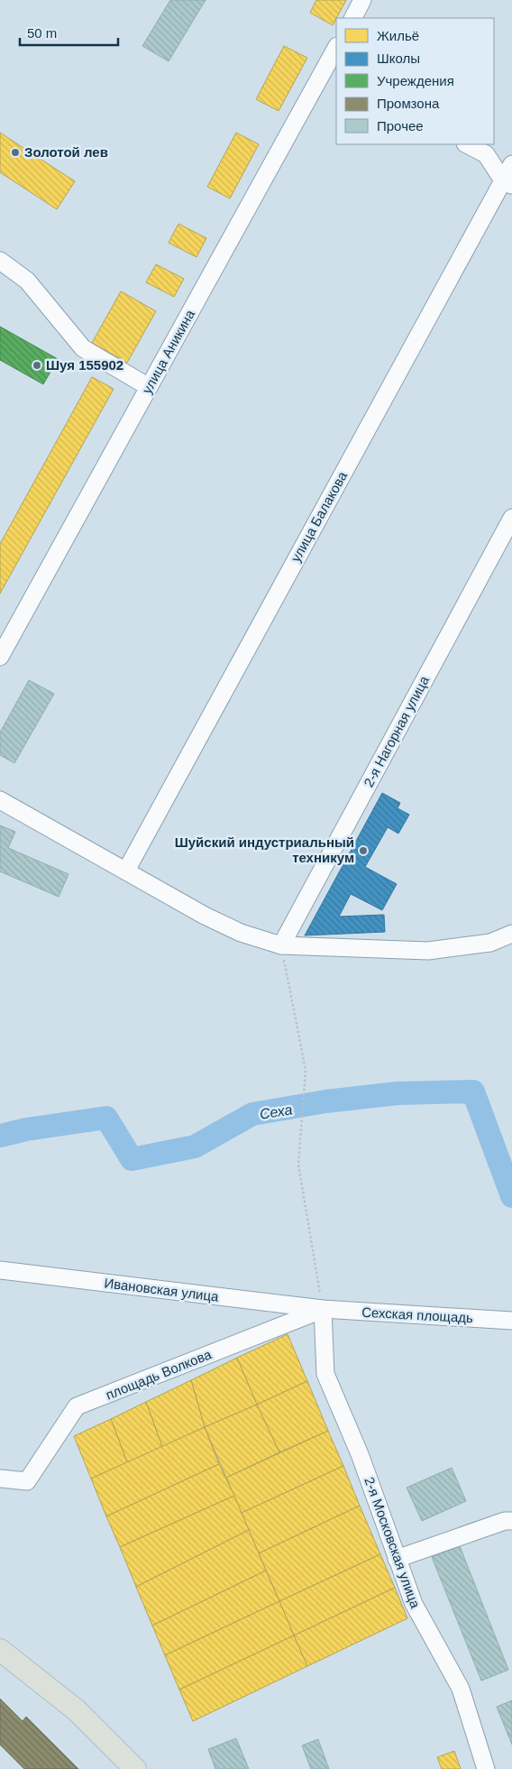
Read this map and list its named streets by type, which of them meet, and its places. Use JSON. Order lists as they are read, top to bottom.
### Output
{
  "streets": {
    "street": [
      "улица Аникина",
      "улица Балакова",
      "2-я Нагорная улица",
      "Ивановская улица",
      "Сехская площадь",
      "площадь Волкова",
      "2-я Московская улица"
    ]
  },
  "crossings": [
    ["Ивановская улица", "Сехская площадь"],
    ["Ивановская улица", "площадь Волкова"],
    ["Ивановская улица", "2-я Московская улица"],
    ["Сехская площадь", "площадь Волкова"],
    ["Сехская площадь", "2-я Московская улица"],
    ["площадь Волкова", "2-я Московская улица"]
  ],
  "water": ["Сеха"],
  "places": ["Золотой лев", "Шуя 155902", "Шуйский индустриальный техникум"],
  "legend": [
    "Жильё",
    "Школы",
    "Учреждения",
    "Промзона",
    "Прочее"
  ],
  "scale_bar": "50 m"
}
